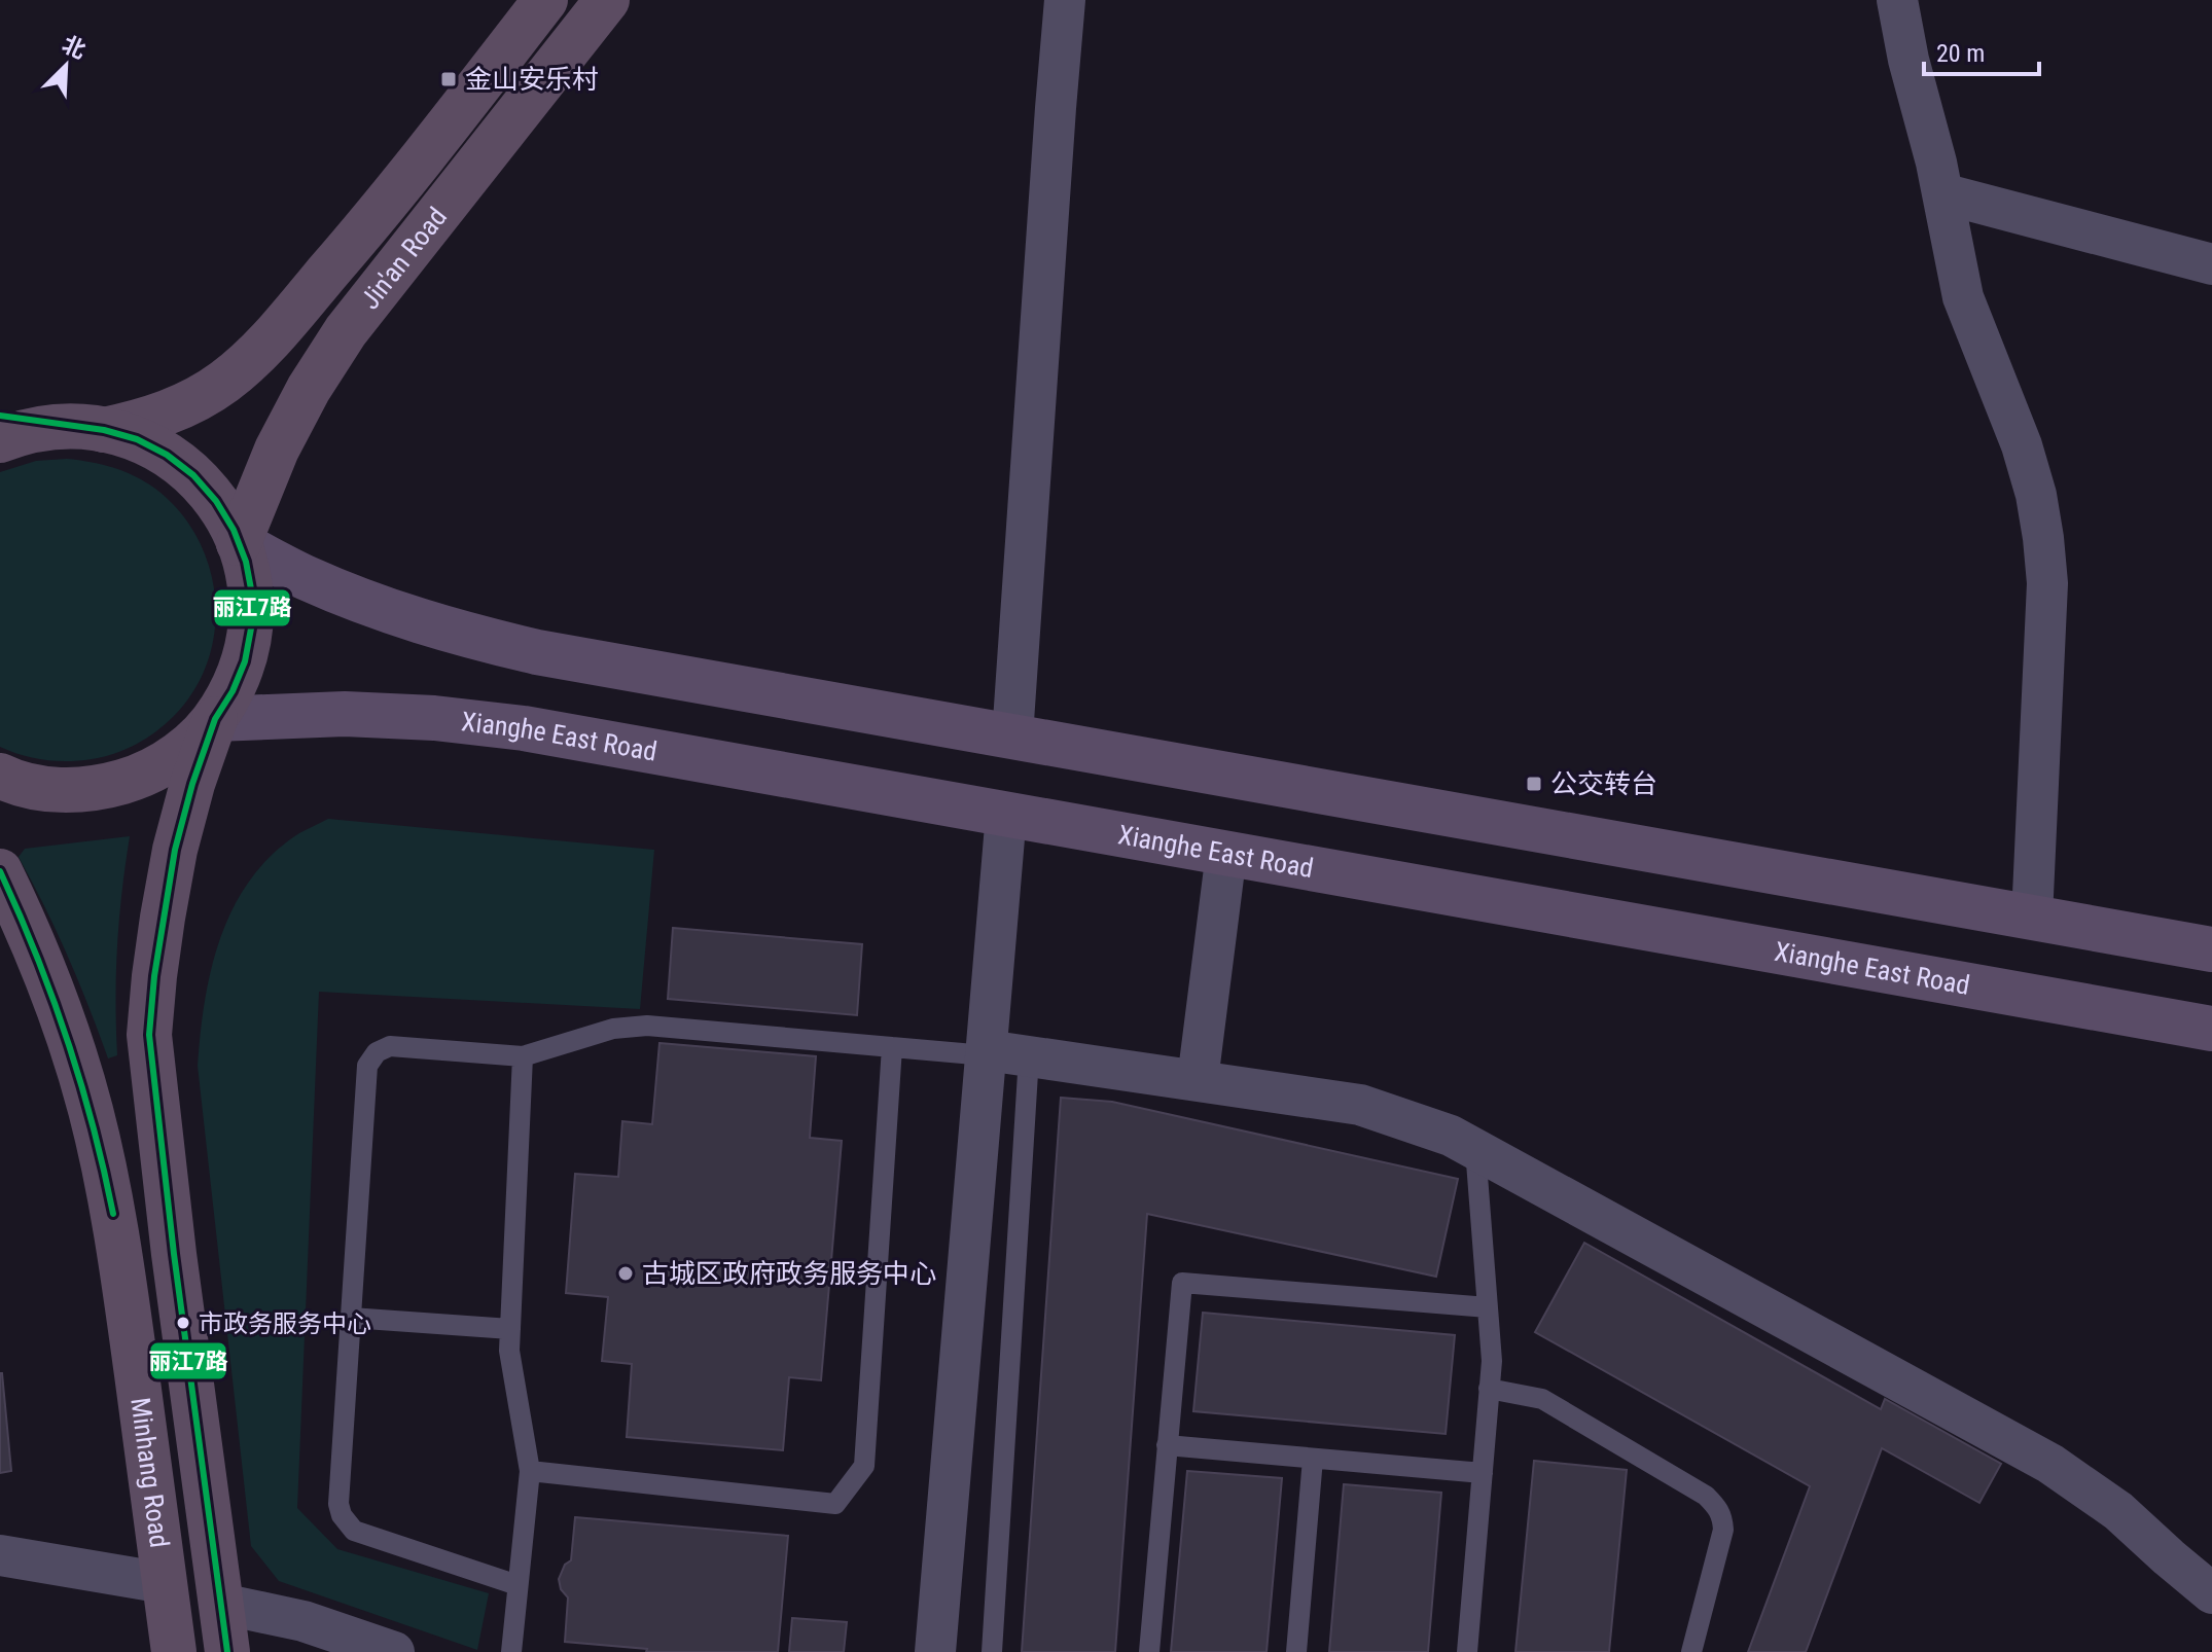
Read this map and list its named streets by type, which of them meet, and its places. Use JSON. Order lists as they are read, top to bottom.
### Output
{
  "streets": {
    "highway": ["Jin'an Road", "Minhang Road"],
    "main road": ["Xianghe East Road"]
  },
  "crossings": [
    ["Xianghe East Road", "Minhang Road"]
  ],
  "places": {
    "transit": ["金山安乐村", "公交转台"],
    "other": ["古城区政府政务服务中心", "市政务服务中心"]
  },
  "lines": ["transit line 丽江7路"],
  "scale_bar": "20 m",
  "north": "top right"
}
